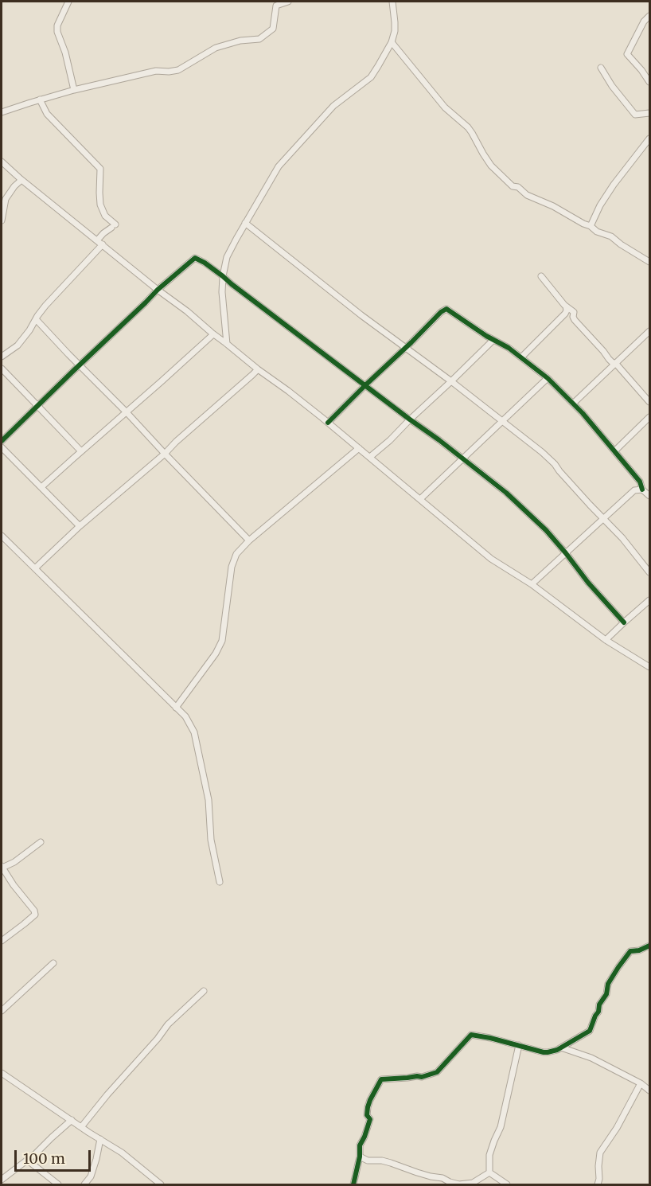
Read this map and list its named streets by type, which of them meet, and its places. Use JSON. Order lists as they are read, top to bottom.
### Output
{
  "scale_bar": "100 m"
}
